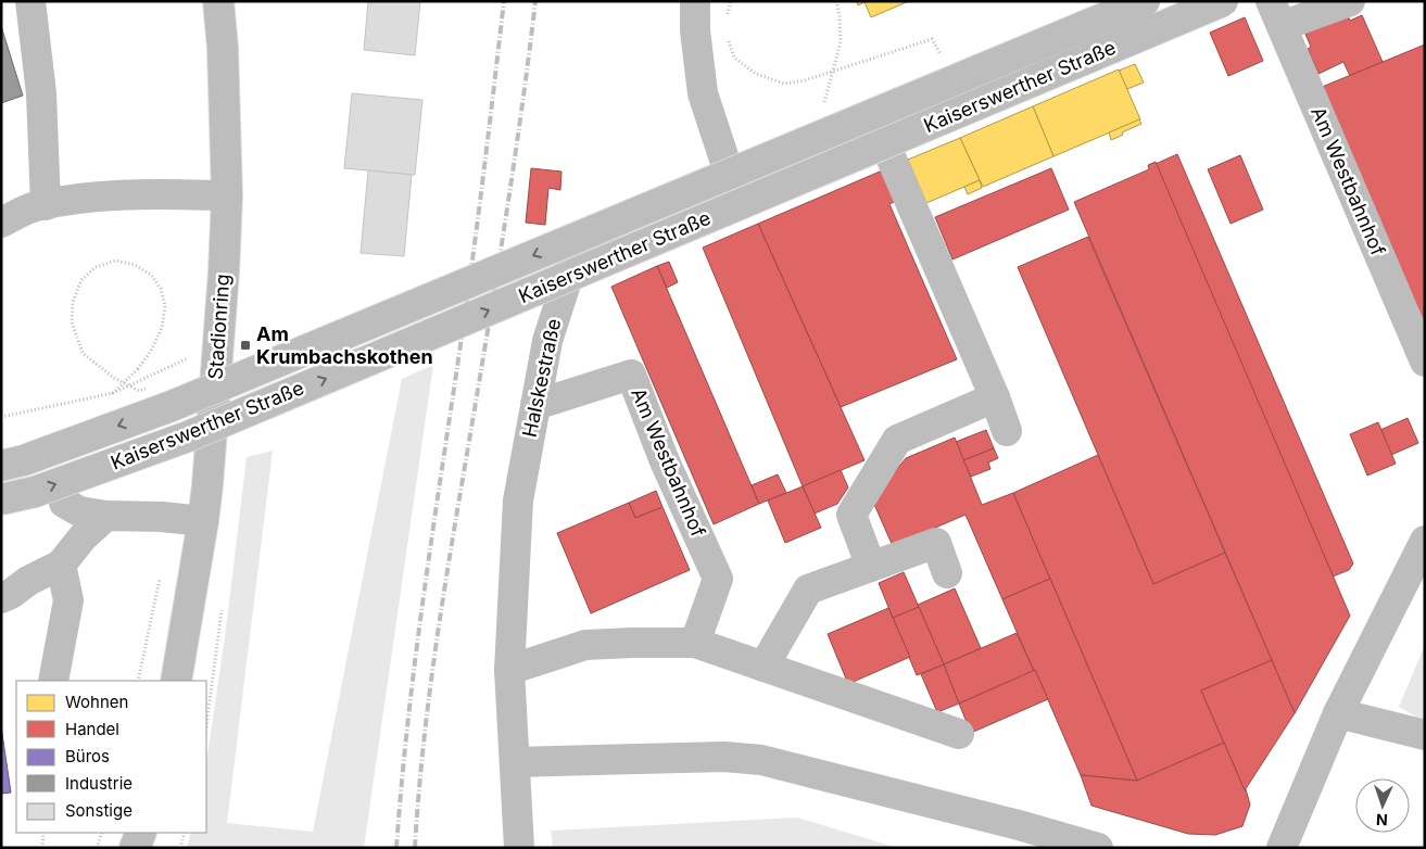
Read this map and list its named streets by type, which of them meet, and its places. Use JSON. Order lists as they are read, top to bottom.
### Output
{
  "streets": {
    "main road": [
      "Kaiserswerther Straße",
      "Am Westbahnhof",
      "Stadionring",
      "Halskestraße"
    ]
  },
  "crossings": [
    ["Am Westbahnhof", "Halskestraße"]
  ],
  "places": {
    "transit": ["Am Krumbachskothen"]
  },
  "legend": [
    "Wohnen",
    "Handel",
    "Büros",
    "Industrie",
    "Sonstige"
  ],
  "north": "bottom"
}
